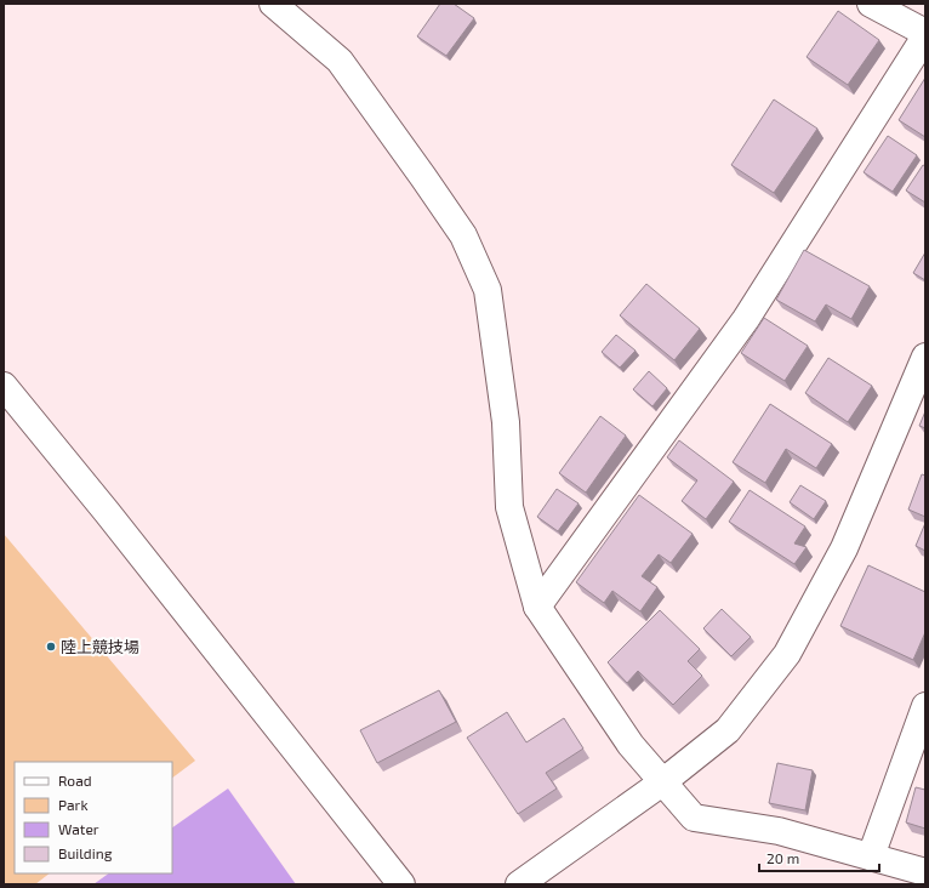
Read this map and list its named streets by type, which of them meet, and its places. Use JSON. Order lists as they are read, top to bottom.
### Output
{
  "places": ["陸上競技場"],
  "legend": [
    "Road",
    "Park",
    "Water",
    "Building"
  ],
  "scale_bar": "20 m"
}
